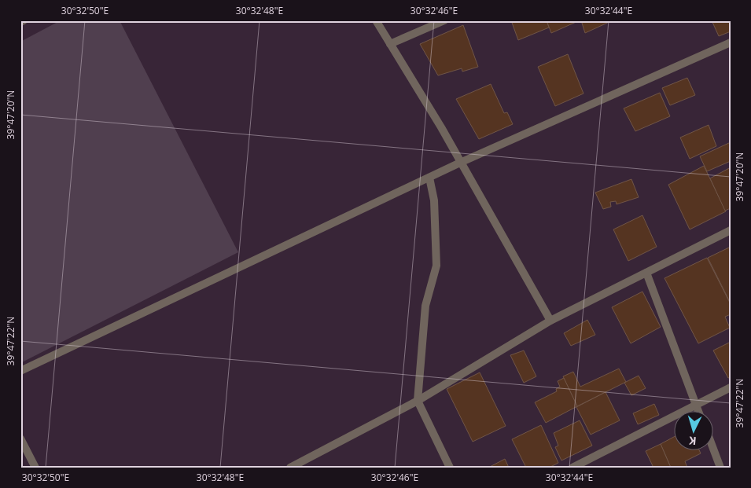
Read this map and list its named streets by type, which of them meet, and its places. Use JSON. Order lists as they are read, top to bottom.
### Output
{
  "north": "bottom",
  "coordinates": [
    "30°32'50\"E",
    "30°32'48\"E",
    "30°32'46\"E",
    "30°32'44\"E",
    "39°47'20\"N",
    "39°47'22\"N"
  ]
}
